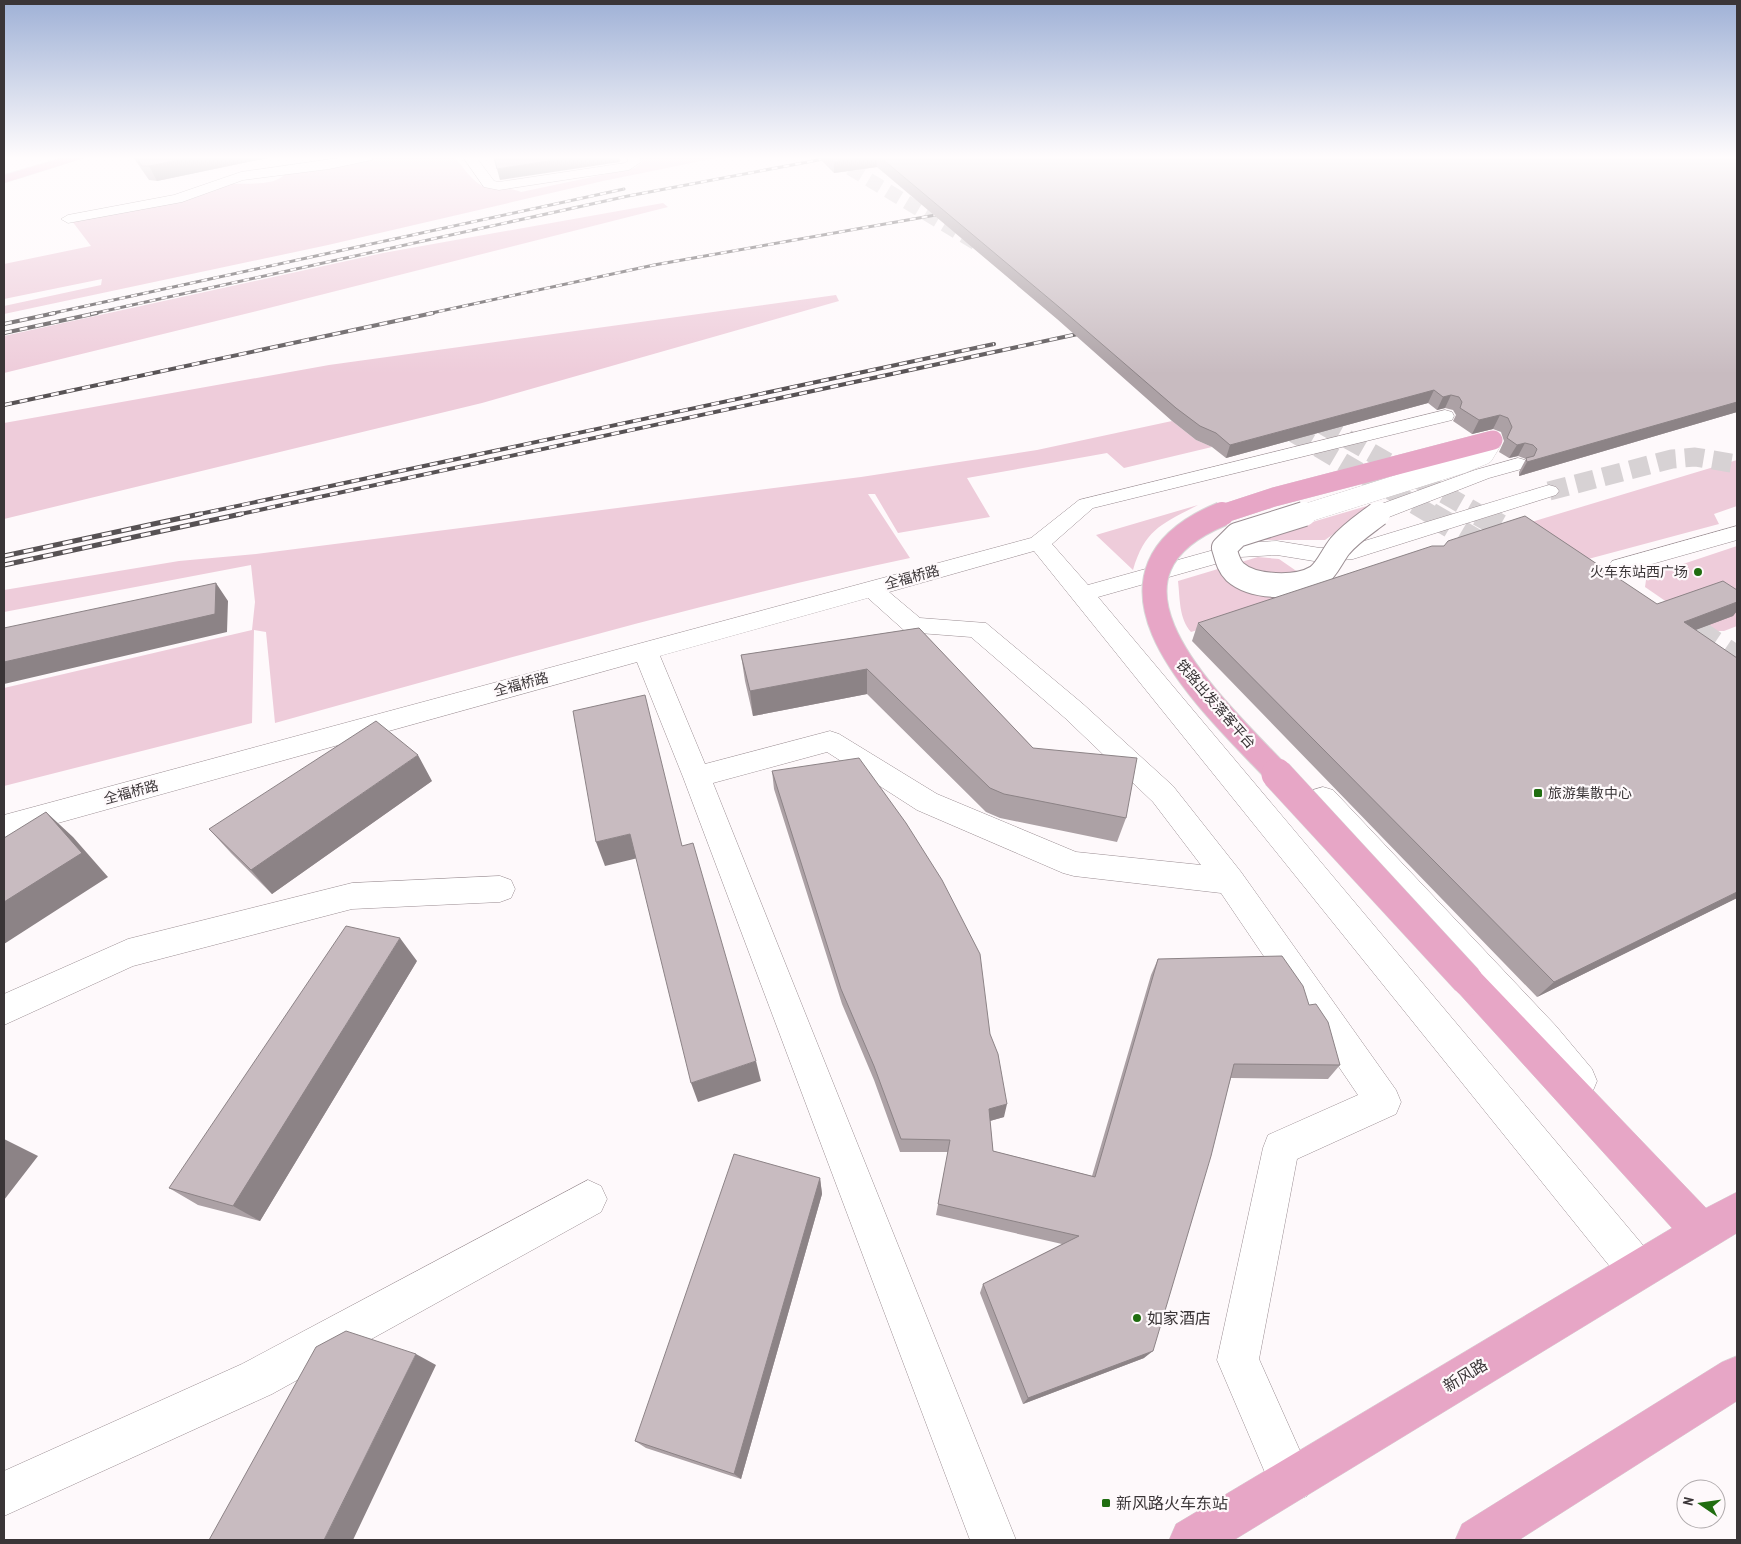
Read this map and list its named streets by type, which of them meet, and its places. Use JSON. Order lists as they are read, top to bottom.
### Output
{
  "streets": {
    "main road": ["铁路出发落客平台", "新风路"],
    "street": ["全福桥路"]
  },
  "crossings": [
    ["铁路出发落客平台", "新风路"]
  ],
  "places": {
    "other": ["火车东站西广场", "如家酒店"],
    "transit": ["旅游集散中心", "新风路火车东站"]
  },
  "north": "left"
}
